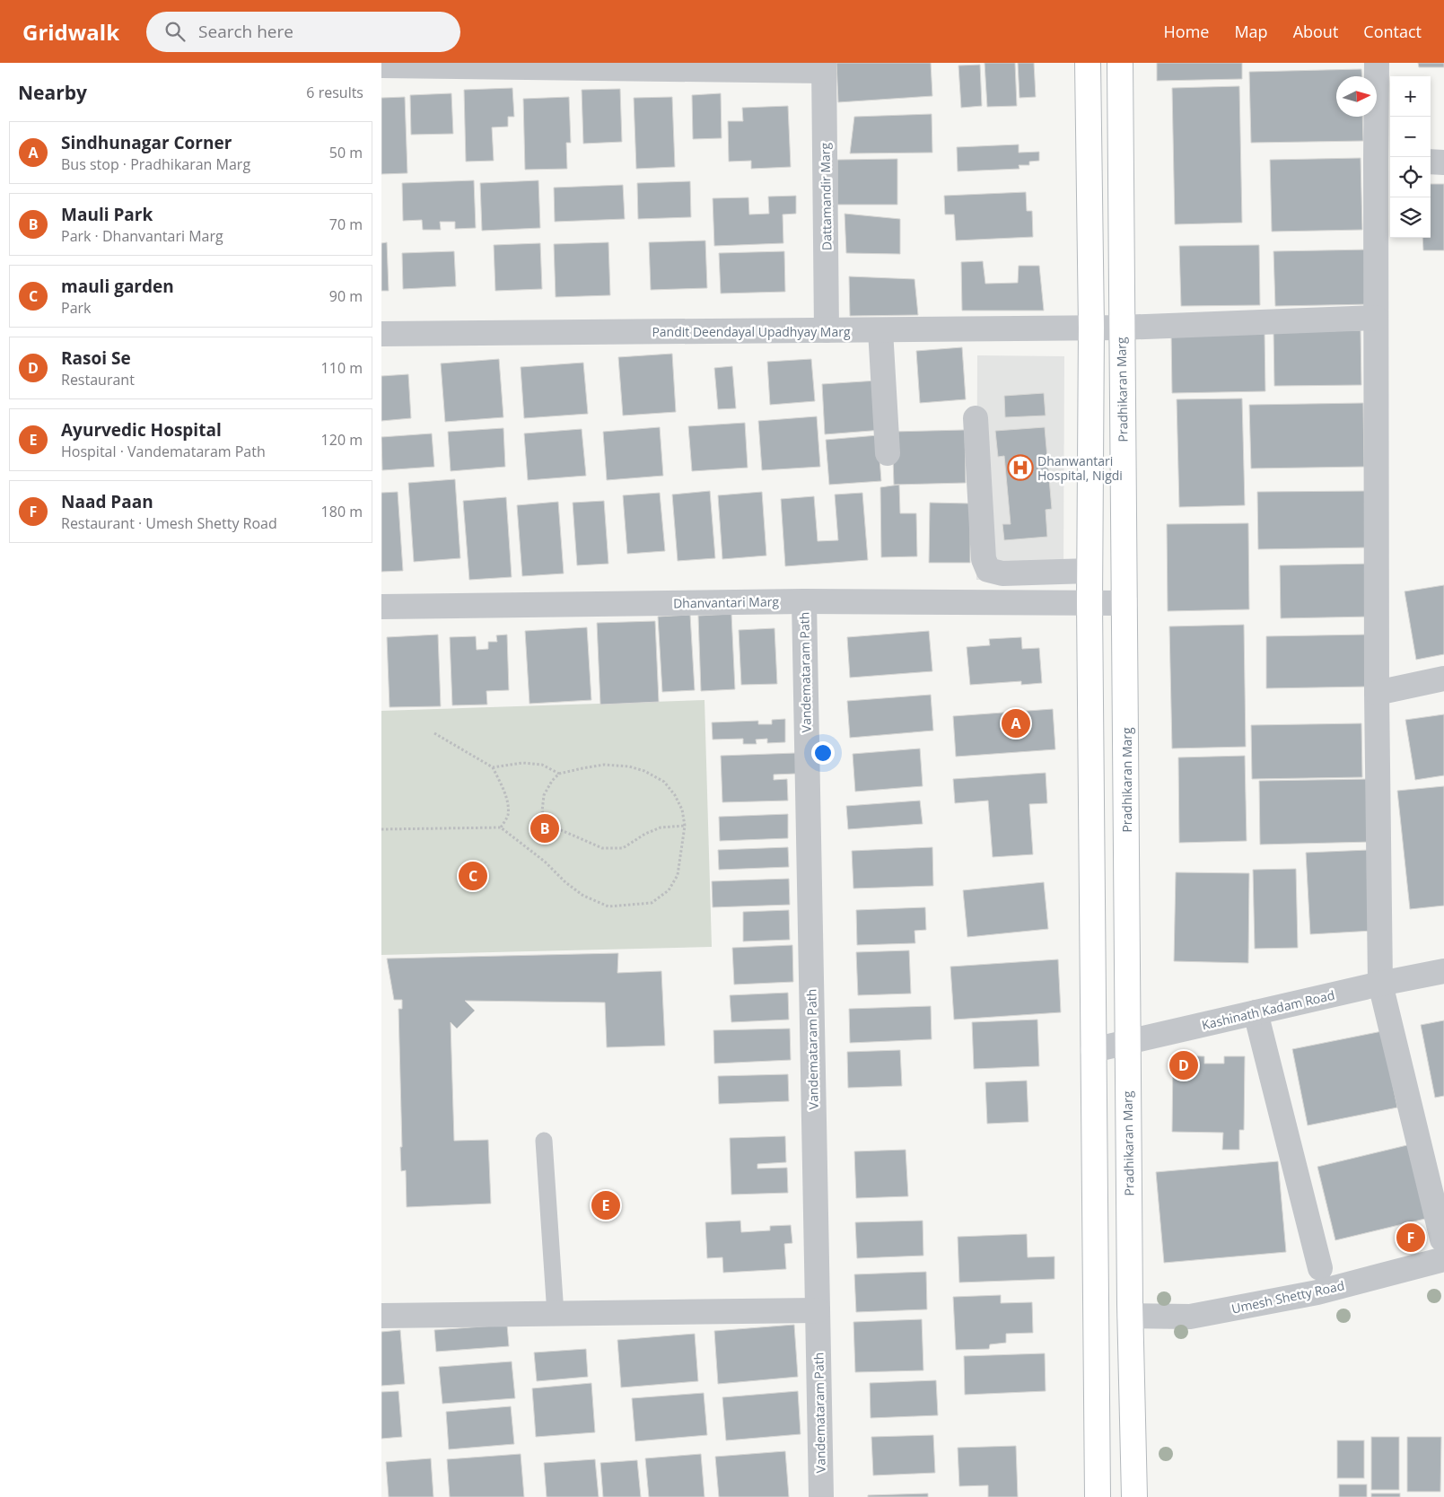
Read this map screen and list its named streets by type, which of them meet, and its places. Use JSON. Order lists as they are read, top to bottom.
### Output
{
  "streets": {
    "street": [
      "Dattamandir Marg",
      "Pandit Deendayal Upadhyay Marg",
      "Pradhikaran Marg",
      "Dhanvantari Marg",
      "Vandemataram Path",
      "Kashinath Kadam Road",
      "Umesh Shetty Road"
    ]
  },
  "crossings": [
    ["Dattamandir Marg", "Pandit Deendayal Upadhyay Marg"],
    ["Pandit Deendayal Upadhyay Marg", "Pradhikaran Marg"],
    ["Pradhikaran Marg", "Dhanvantari Marg"],
    ["Pradhikaran Marg", "Kashinath Kadam Road"],
    ["Pradhikaran Marg", "Umesh Shetty Road"],
    ["Dhanvantari Marg", "Vandemataram Path"]
  ],
  "places": {
    "hospital": ["Dhanwantari Hospital, Nigdi"]
  },
  "north": "right",
  "page": {
    "header": "Gridwalk",
    "search": "Search here",
    "nav": [
      "Home",
      "Map",
      "About",
      "Contact"
    ],
    "heading": ["Nearby", "6 results"],
    "map_buttons": ["+", "−"],
    "list": [
      {
        "mark": "A",
        "name": "Sindhunagar Corner",
        "note": "Bus stop · Pradhikaran Marg",
        "value": "50 m"
      },
      {
        "mark": "B",
        "name": "Mauli Park",
        "note": "Park · Dhanvantari Marg",
        "value": "70 m"
      },
      {
        "mark": "C",
        "name": "mauli garden",
        "note": "Park",
        "value": "90 m"
      },
      {
        "mark": "D",
        "name": "Rasoi Se",
        "note": "Restaurant",
        "value": "110 m"
      },
      {
        "mark": "E",
        "name": "Ayurvedic Hospital",
        "note": "Hospital · Vandemataram Path",
        "value": "120 m"
      },
      {
        "mark": "F",
        "name": "Naad Paan",
        "note": "Restaurant · Umesh Shetty Road",
        "value": "180 m"
      }
    ],
    "pins": [
      "A",
      "B",
      "C",
      "D",
      "E",
      "F"
    ]
  }
}
